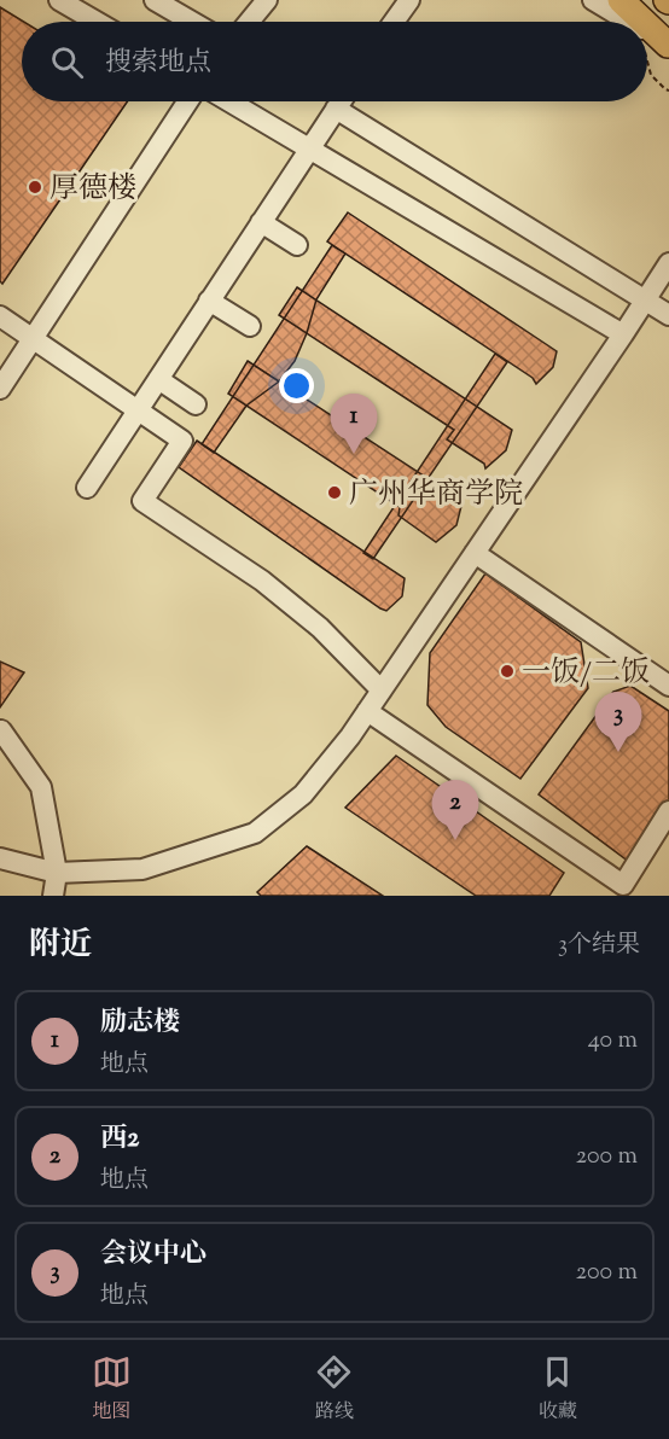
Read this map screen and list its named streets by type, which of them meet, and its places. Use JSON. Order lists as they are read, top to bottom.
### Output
{
  "places": ["厚德楼", "广州华商学院", "一饭/二饭"],
  "page": {
    "search": "搜索地点",
    "pins": ["1", "3", "2"],
    "heading": ["附近", "3个结果"],
    "list": [
      {
        "mark": "1",
        "name": "励志楼",
        "note": "地点",
        "value": "40 m"
      },
      {
        "mark": "2",
        "name": "西2",
        "note": "地点",
        "value": "200 m"
      },
      {
        "mark": "3",
        "name": "会议中心",
        "note": "地点",
        "value": "200 m"
      }
    ],
    "nav": ["地图", "路线", "收藏"]
  }
}
